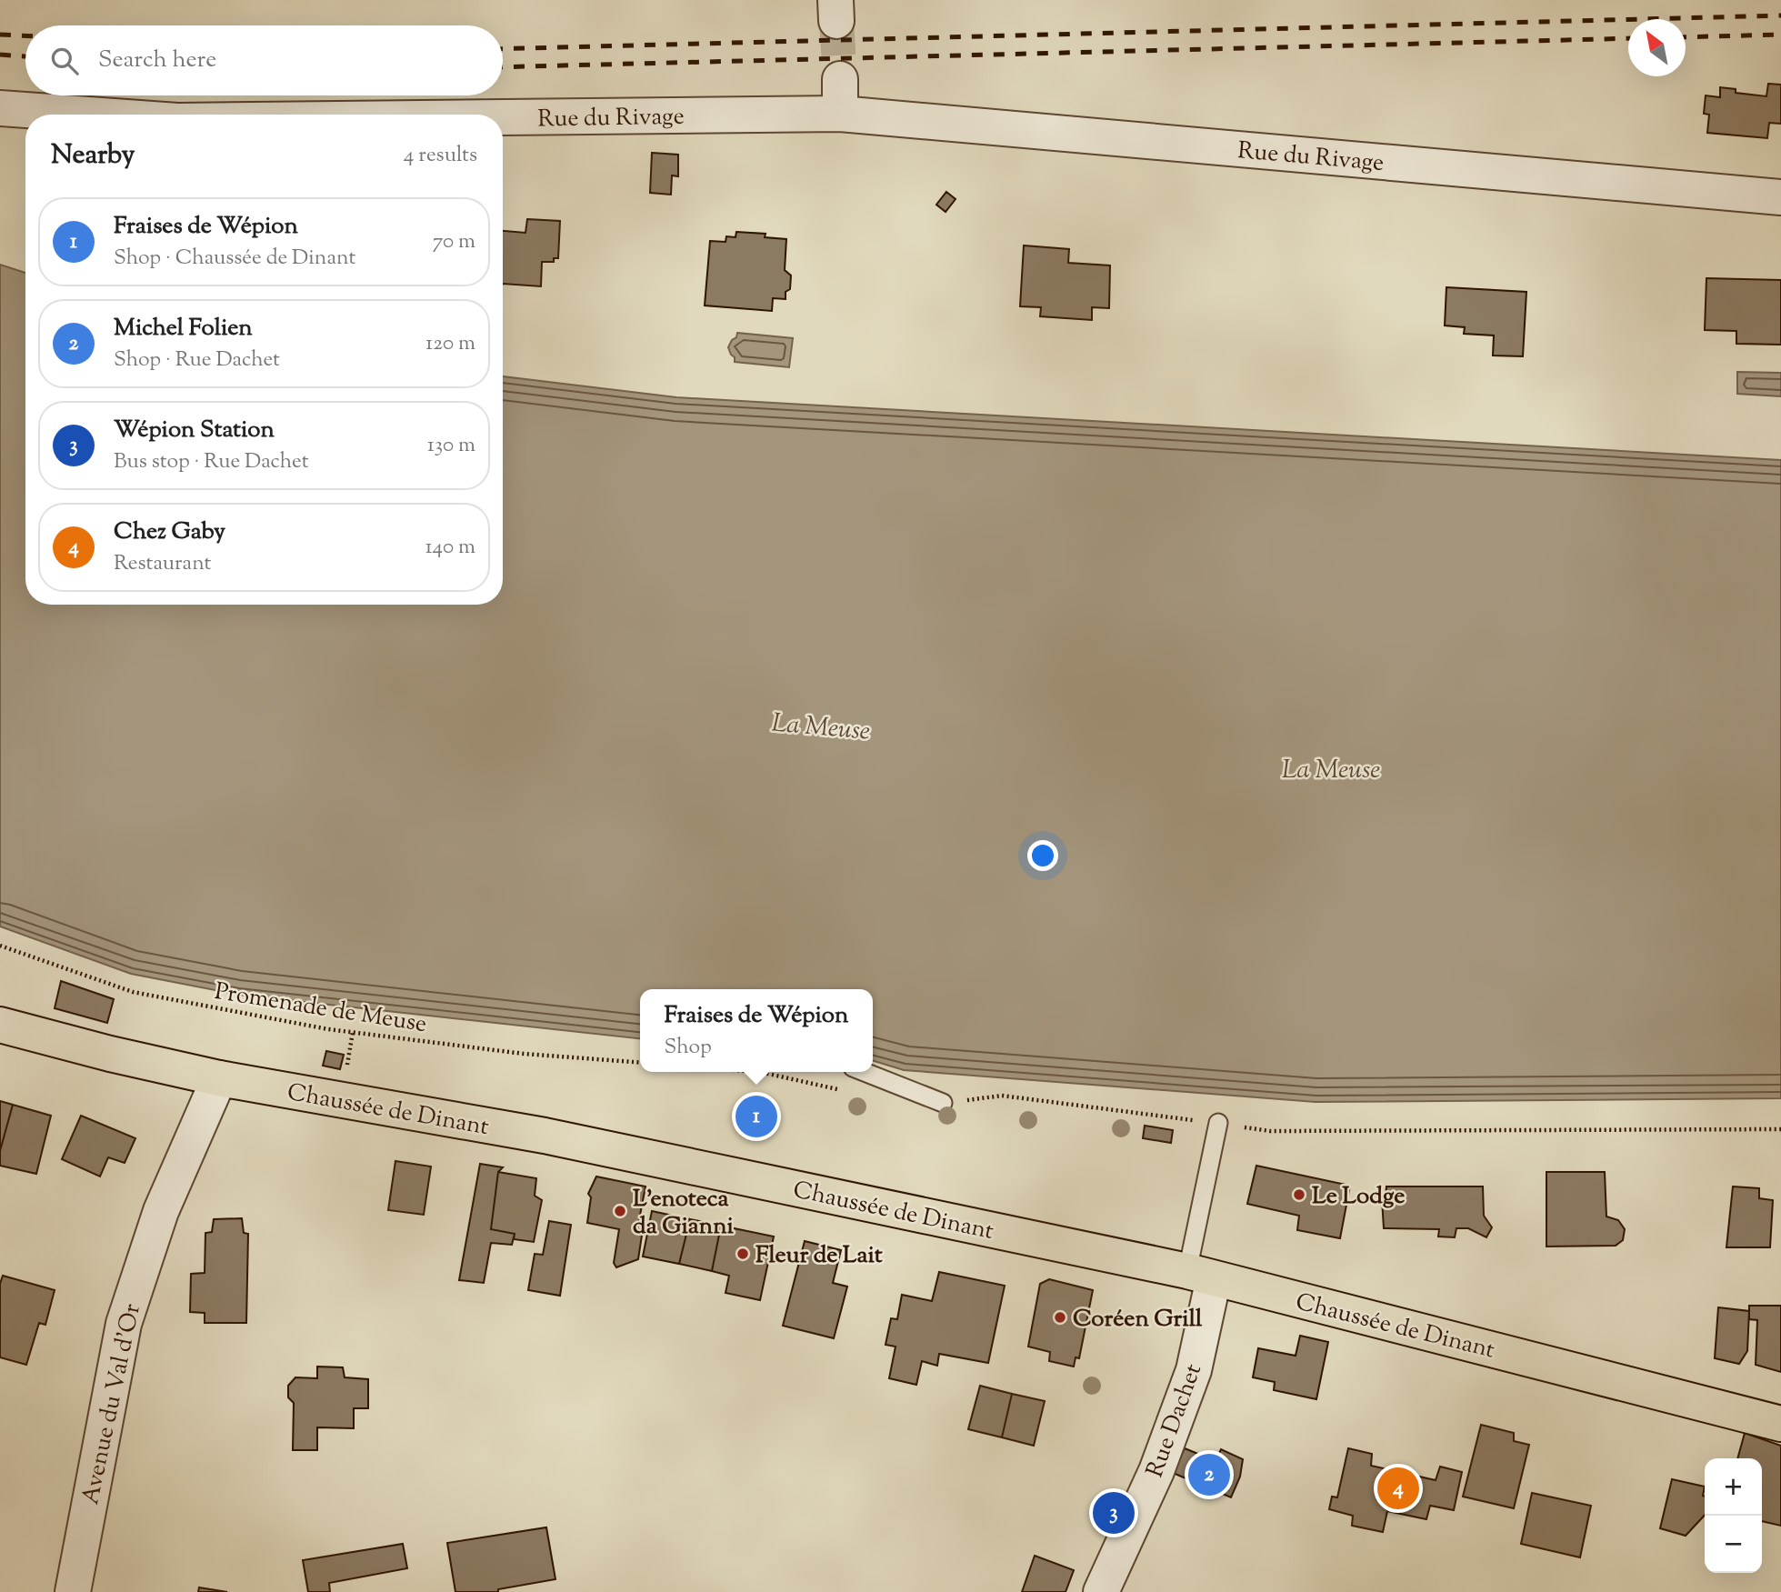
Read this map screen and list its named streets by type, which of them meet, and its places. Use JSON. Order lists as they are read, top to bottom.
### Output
{
  "streets": {
    "main road": ["Chaussée de Dinant"],
    "street": ["Rue du Rivage", "Avenue du Val d'Or", "Rue Dachet"],
    "path": ["Promenade de Meuse"]
  },
  "crossings": [
    ["Chaussée de Dinant", "Avenue du Val d'Or"],
    ["Chaussée de Dinant", "Rue Dachet"]
  ],
  "water": ["La Meuse"],
  "places": [
    "Le Lodge",
    "L'enoteca da Gianni",
    "Fleur de Lait",
    "Coréen Grill"
  ],
  "north": "top left",
  "page": {
    "search": "Search here",
    "heading": ["Nearby", "4 results"],
    "list": [
      {
        "mark": "1",
        "name": "Fraises de Wépion",
        "note": "Shop · Chaussée de Dinant",
        "value": "70 m"
      },
      {
        "mark": "2",
        "name": "Michel Folien",
        "note": "Shop · Rue Dachet",
        "value": "120 m"
      },
      {
        "mark": "3",
        "name": "Wépion Station",
        "note": "Bus stop · Rue Dachet",
        "value": "130 m"
      },
      {
        "mark": "4",
        "name": "Chez Gaby",
        "note": "Restaurant",
        "value": "140 m"
      }
    ],
    "popup": ["Fraises de Wépion", "Shop"],
    "pins": [
      "1",
      "2",
      "4",
      "3"
    ],
    "map_buttons": ["+", "−"]
  }
}
